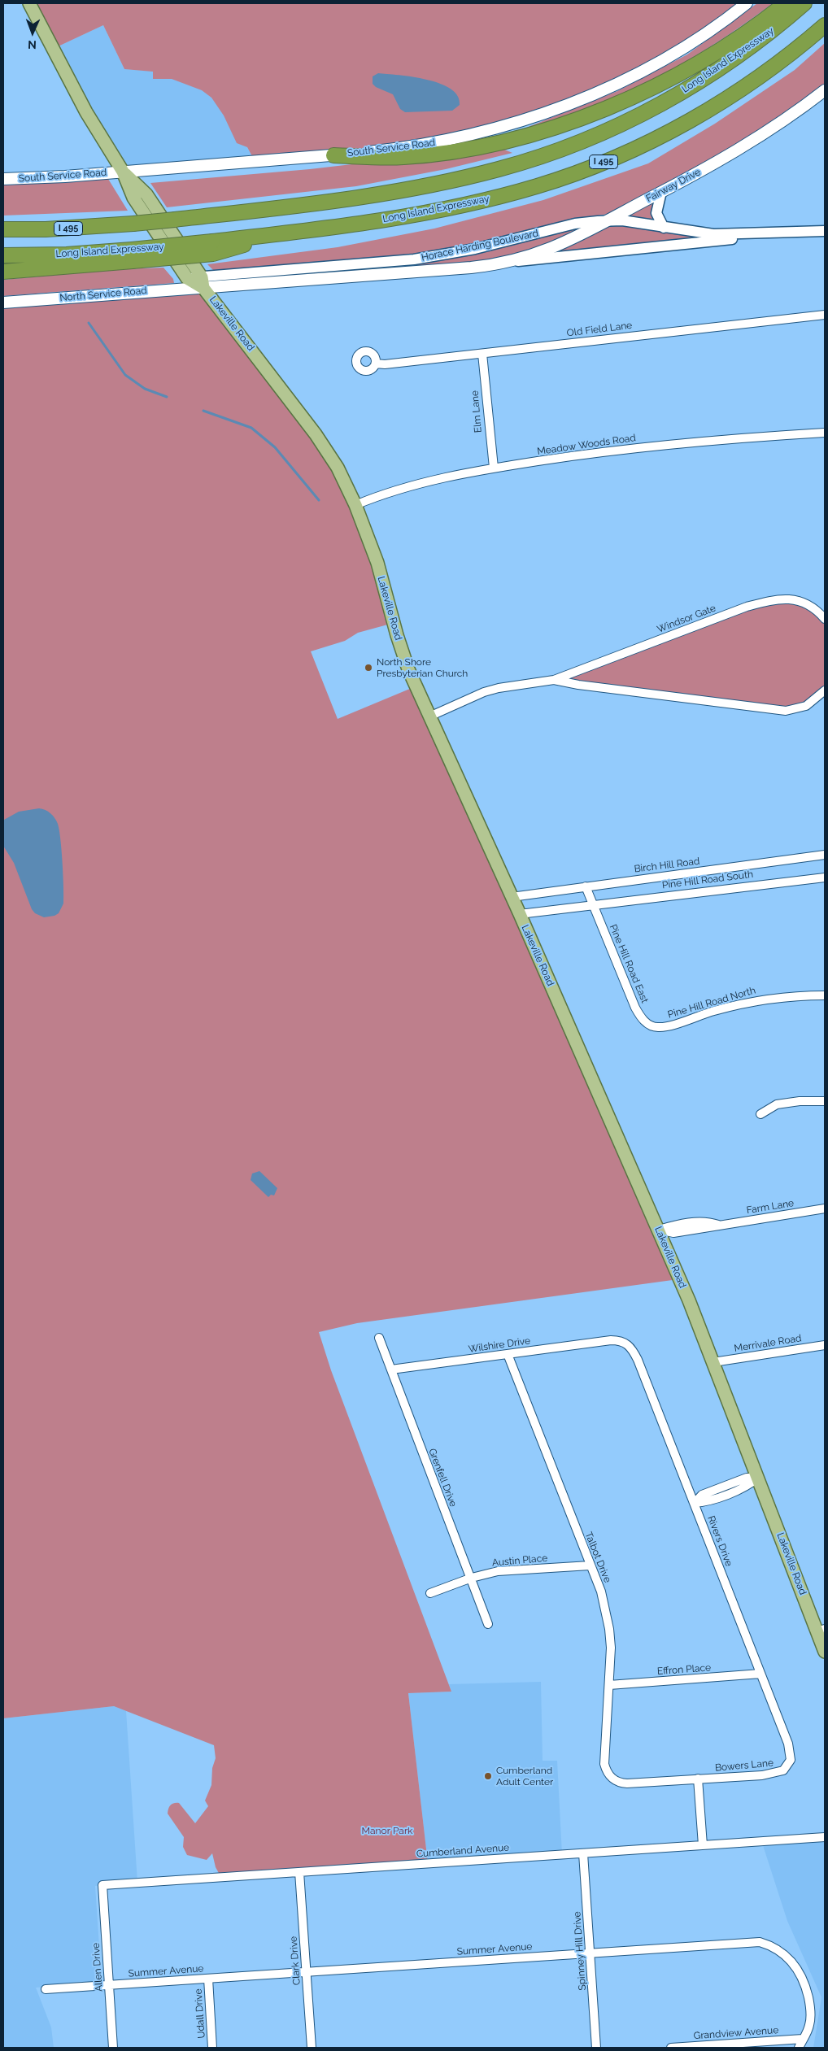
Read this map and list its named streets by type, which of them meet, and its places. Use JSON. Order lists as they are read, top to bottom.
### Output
{
  "streets": {
    "highway": ["Long Island Expressway", "I 495"],
    "main road": [
      "South Service Road",
      "Fairway Drive",
      "Horace Harding Boulevard",
      "North Service Road",
      "Lakeville Road"
    ],
    "street": [
      "Old Field Lane",
      "Elm Lane",
      "Meadow Woods Road",
      "Windsor Gate",
      "Birch Hill Road",
      "Pine Hill Road South",
      "Pine Hill Road East",
      "Pine Hill Road North",
      "Farm Lane",
      "Merrivale Road",
      "Wilshire Drive",
      "Grenfell Drive",
      "Rivers Drive",
      "Talbot Drive",
      "Austin Place",
      "Effron Place",
      "Bowers Lane",
      "Cumberland Avenue",
      "Summer Avenue",
      "Spinney Hill Drive",
      "Clark Drive",
      "Allen Drive",
      "Udall Drive",
      "Grandview Avenue"
    ]
  },
  "crossings": [
    ["South Service Road", "Lakeville Road"],
    ["Fairway Drive", "Horace Harding Boulevard"],
    ["Horace Harding Boulevard", "North Service Road"],
    ["Horace Harding Boulevard", "Lakeville Road"],
    ["North Service Road", "Lakeville Road"],
    ["Lakeville Road", "Meadow Woods Road"],
    ["Lakeville Road", "Windsor Gate"],
    ["Lakeville Road", "Birch Hill Road"],
    ["Lakeville Road", "Pine Hill Road South"],
    ["Lakeville Road", "Farm Lane"],
    ["Lakeville Road", "Merrivale Road"],
    ["Old Field Lane", "Elm Lane"],
    ["Elm Lane", "Meadow Woods Road"],
    ["Birch Hill Road", "Pine Hill Road East"],
    ["Pine Hill Road South", "Pine Hill Road East"],
    ["Pine Hill Road East", "Pine Hill Road North"],
    ["Wilshire Drive", "Grenfell Drive"],
    ["Wilshire Drive", "Rivers Drive"],
    ["Wilshire Drive", "Talbot Drive"],
    ["Grenfell Drive", "Austin Place"],
    ["Rivers Drive", "Effron Place"],
    ["Rivers Drive", "Bowers Lane"],
    ["Talbot Drive", "Austin Place"],
    ["Talbot Drive", "Effron Place"],
    ["Talbot Drive", "Bowers Lane"],
    ["Cumberland Avenue", "Spinney Hill Drive"],
    ["Cumberland Avenue", "Clark Drive"],
    ["Cumberland Avenue", "Allen Drive"],
    ["Summer Avenue", "Spinney Hill Drive"],
    ["Summer Avenue", "Clark Drive"],
    ["Summer Avenue", "Allen Drive"],
    ["Summer Avenue", "Udall Drive"],
    ["Summer Avenue", "Grandview Avenue"]
  ],
  "parks": ["Manor Park"],
  "places": ["North Shore Presbyterian Church", "Cumberland Adult Center"],
  "north": "bottom"
}
